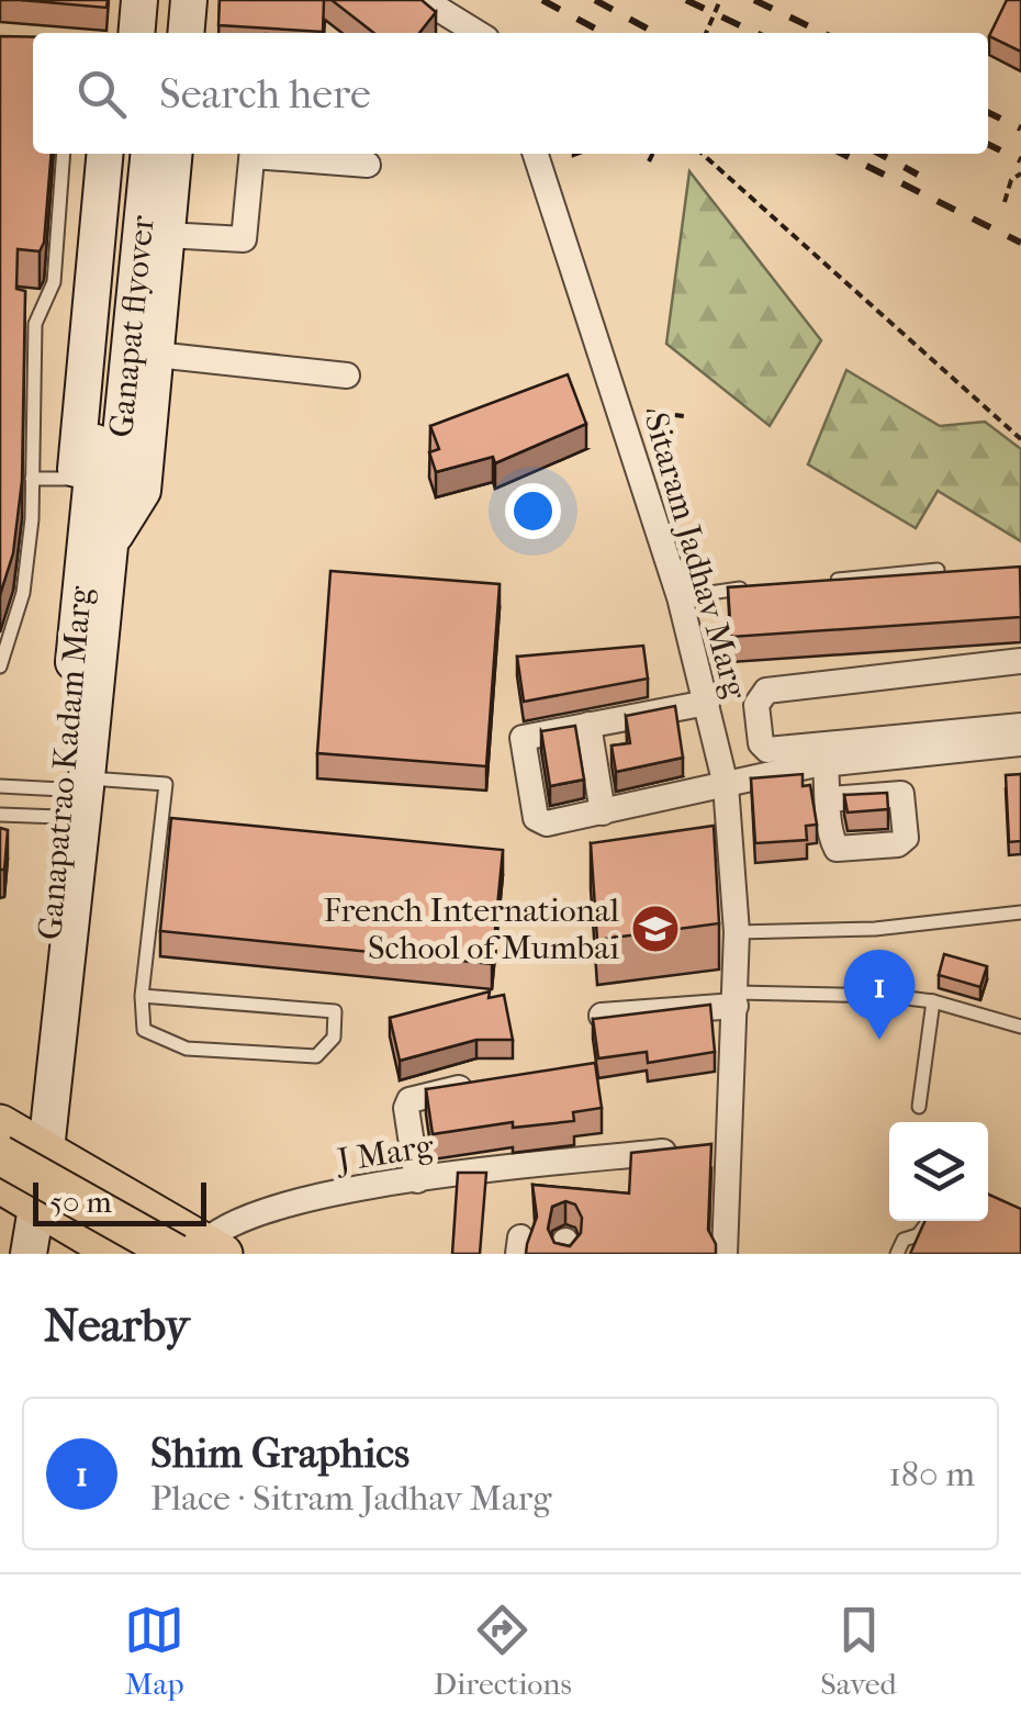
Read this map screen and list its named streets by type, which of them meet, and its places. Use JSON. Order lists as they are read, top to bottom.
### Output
{
  "streets": {
    "main road": ["Ganapat flyover", "Ganapatrao Kadam Marg"],
    "street": ["Sitaram Jadhav Marg", "J Marg"]
  },
  "crossings": [
    ["Ganapat flyover", "Ganapatrao Kadam Marg"],
    ["Sitaram Jadhav Marg", "J Marg"]
  ],
  "places": {
    "school or university": ["French International School of Mumbai"]
  },
  "scale_bar": "50 m",
  "page": {
    "search": "Search here",
    "pins": "1",
    "scale": "50 m",
    "heading": "Nearby",
    "list": [
      {
        "mark": "1",
        "name": "Shim Graphics",
        "note": "Place · Sitram Jadhav Marg",
        "value": "180 m"
      }
    ],
    "nav": ["Map", "Directions", "Saved"]
  }
}
